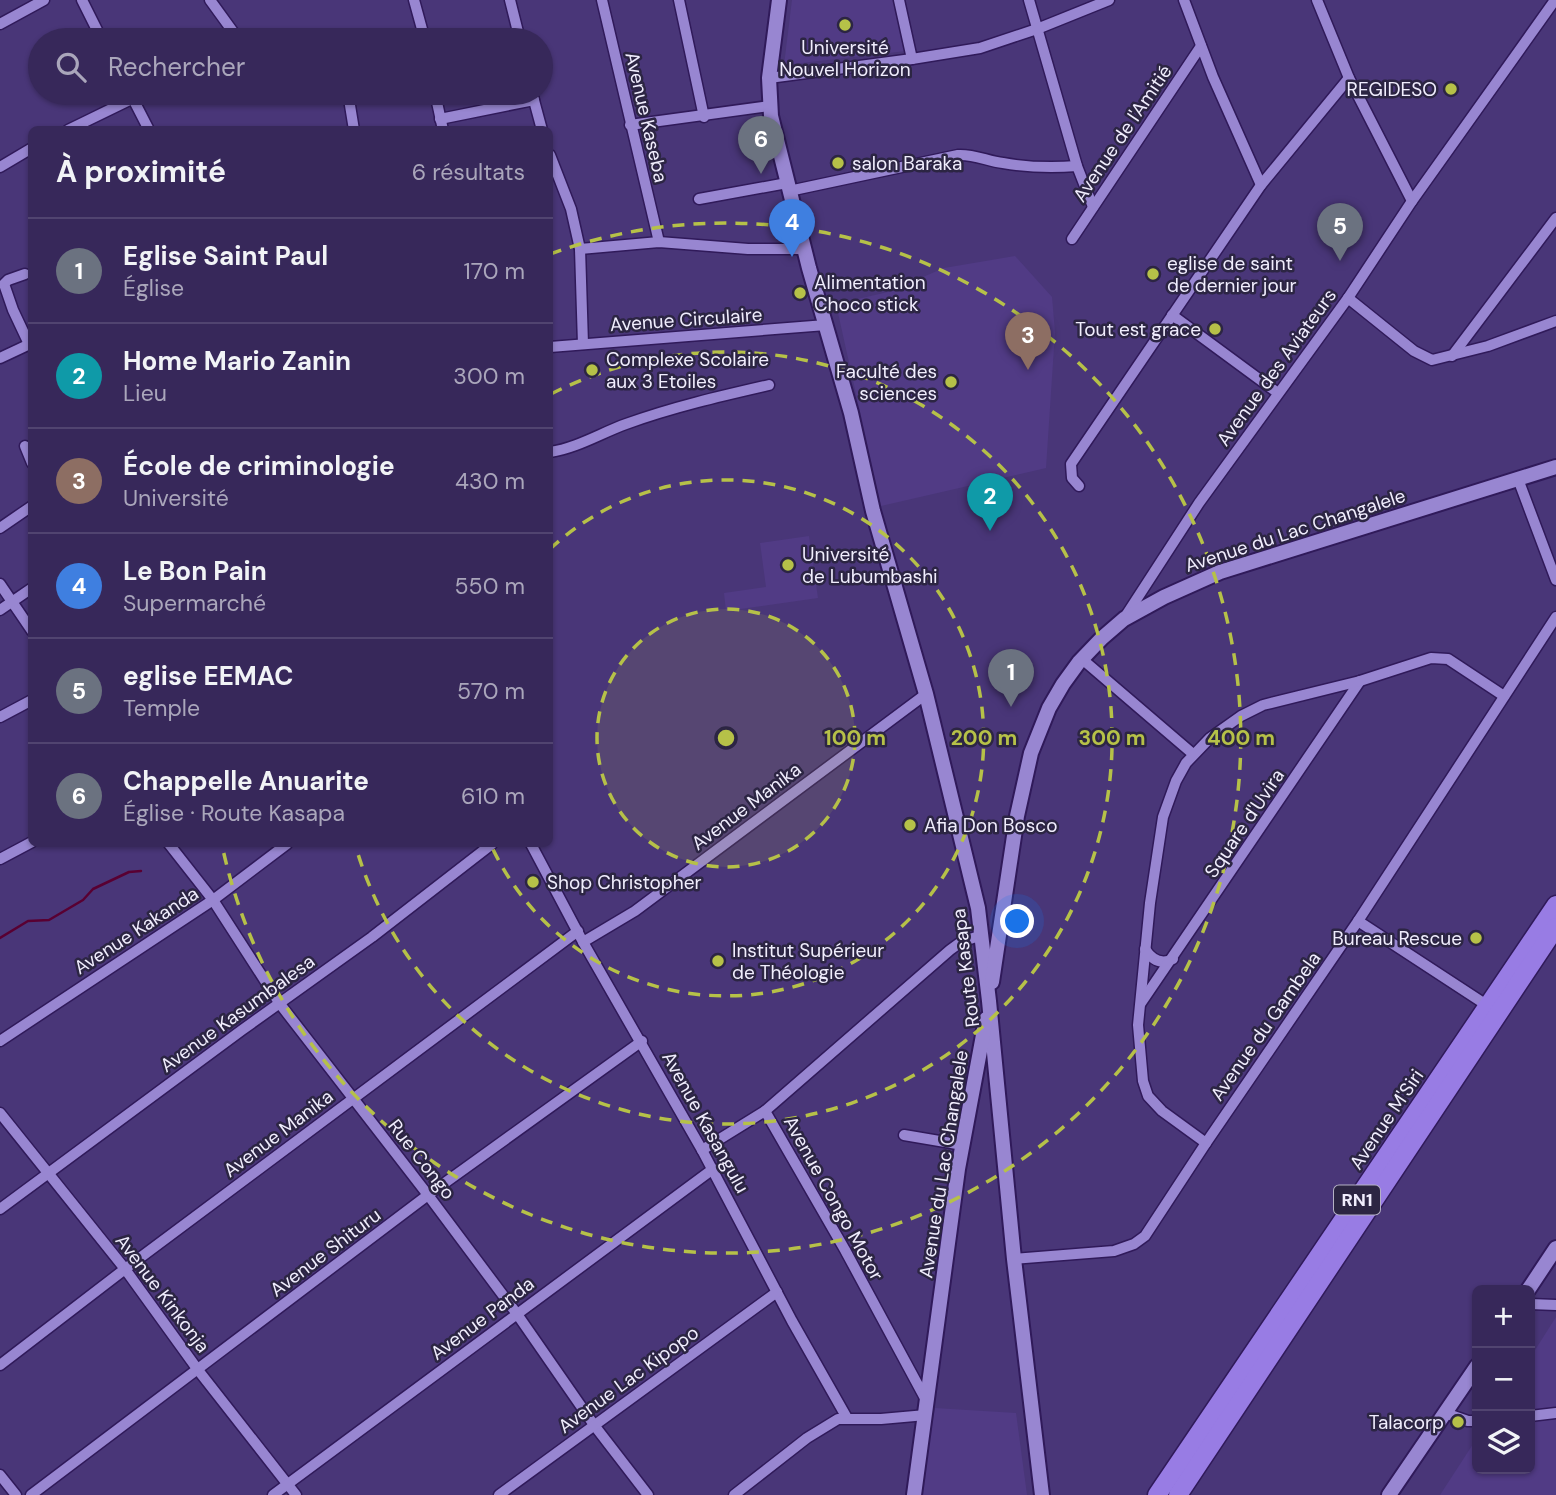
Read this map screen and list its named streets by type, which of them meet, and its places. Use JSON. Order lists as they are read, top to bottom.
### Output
{
  "streets": {
    "highway": ["Avenue M'Siri", "RN1"],
    "street": [
      "Avenue Kaseba",
      "Avenue de l'Amitié",
      "Avenue Circulaire",
      "Avenue des Aviateurs",
      "Avenue du Lac Changalele",
      "Avenue Manika",
      "Square d'Uvira",
      "Avenue Kakanda",
      "Route Kasapa",
      "Avenue Kasumbalesa",
      "Avenue du Gambela",
      "Avenue Kasangulu",
      "Rue Congo",
      "Avenue Congo Motor",
      "Avenue Shituru",
      "Avenue Kinkonja",
      "Avenue Panda",
      "Avenue Lac Kipopo"
    ]
  },
  "crossings": [
    ["Avenue de l'Amitié", "Route Kasapa"],
    ["Avenue Circulaire", "Route Kasapa"],
    ["Avenue des Aviateurs", "Avenue du Lac Changalele"],
    ["Avenue du Lac Changalele", "Route Kasapa"],
    ["Avenue du Lac Changalele", "Avenue Congo Motor"],
    ["Avenue Manika", "Route Kasapa"],
    ["Avenue Manika", "Avenue Kasangulu"],
    ["Avenue Manika", "Rue Congo"],
    ["Avenue Manika", "Avenue Kinkonja"],
    ["Avenue Kakanda", "Rue Congo"],
    ["Route Kasapa", "Avenue du Gambela"],
    ["Route Kasapa", "Avenue Congo Motor"],
    ["Avenue Kasumbalesa", "Rue Congo"],
    ["Avenue Kasumbalesa", "Avenue Kinkonja"],
    ["Avenue Kasangulu", "Avenue Shituru"],
    ["Avenue Kasangulu", "Avenue Panda"],
    ["Avenue Kasangulu", "Avenue Lac Kipopo"],
    ["Rue Congo", "Avenue Shituru"],
    ["Rue Congo", "Avenue Panda"],
    ["Rue Congo", "Avenue Lac Kipopo"],
    ["Avenue Shituru", "Avenue Kinkonja"],
    ["Avenue Kinkonja", "Avenue Panda"]
  ],
  "places": [
    "Université Nouvel Horizon",
    "REGIDESO",
    "salon Baraka",
    "eglise de saint de dernier jour",
    "Alimentation Choco stick",
    "Tout est grace",
    "Complexe Scolaire aux 3 Etoiles",
    "Faculté des sciences",
    "Université de Lubumbashi",
    "Afia Don Bosco",
    "Shop Christopher",
    "Bureau Rescue",
    "Institut Supérieur de Théologie",
    "Talacorp"
  ],
  "page": {
    "search": "Rechercher",
    "pins": [
      "6",
      "4",
      "5",
      "3",
      "2",
      "1"
    ],
    "heading": ["À proximité", "6 résultats"],
    "list": [
      {
        "mark": "1",
        "name": "Eglise Saint Paul",
        "note": "Église",
        "value": "170 m"
      },
      {
        "mark": "2",
        "name": "Home Mario Zanin",
        "note": "Lieu",
        "value": "300 m"
      },
      {
        "mark": "3",
        "name": "École de criminologie",
        "note": "Université",
        "value": "430 m"
      },
      {
        "mark": "4",
        "name": "Le Bon Pain",
        "note": "Supermarché",
        "value": "550 m"
      },
      {
        "mark": "5",
        "name": "eglise EEMAC",
        "note": "Temple",
        "value": "570 m"
      },
      {
        "mark": "6",
        "name": "Chappelle Anuarite",
        "note": "Église · Route Kasapa",
        "value": "610 m"
      }
    ],
    "map_buttons": ["+", "−"]
  },
  "rings": [
    "100 m",
    "200 m",
    "300 m",
    "400 m"
  ]
}
